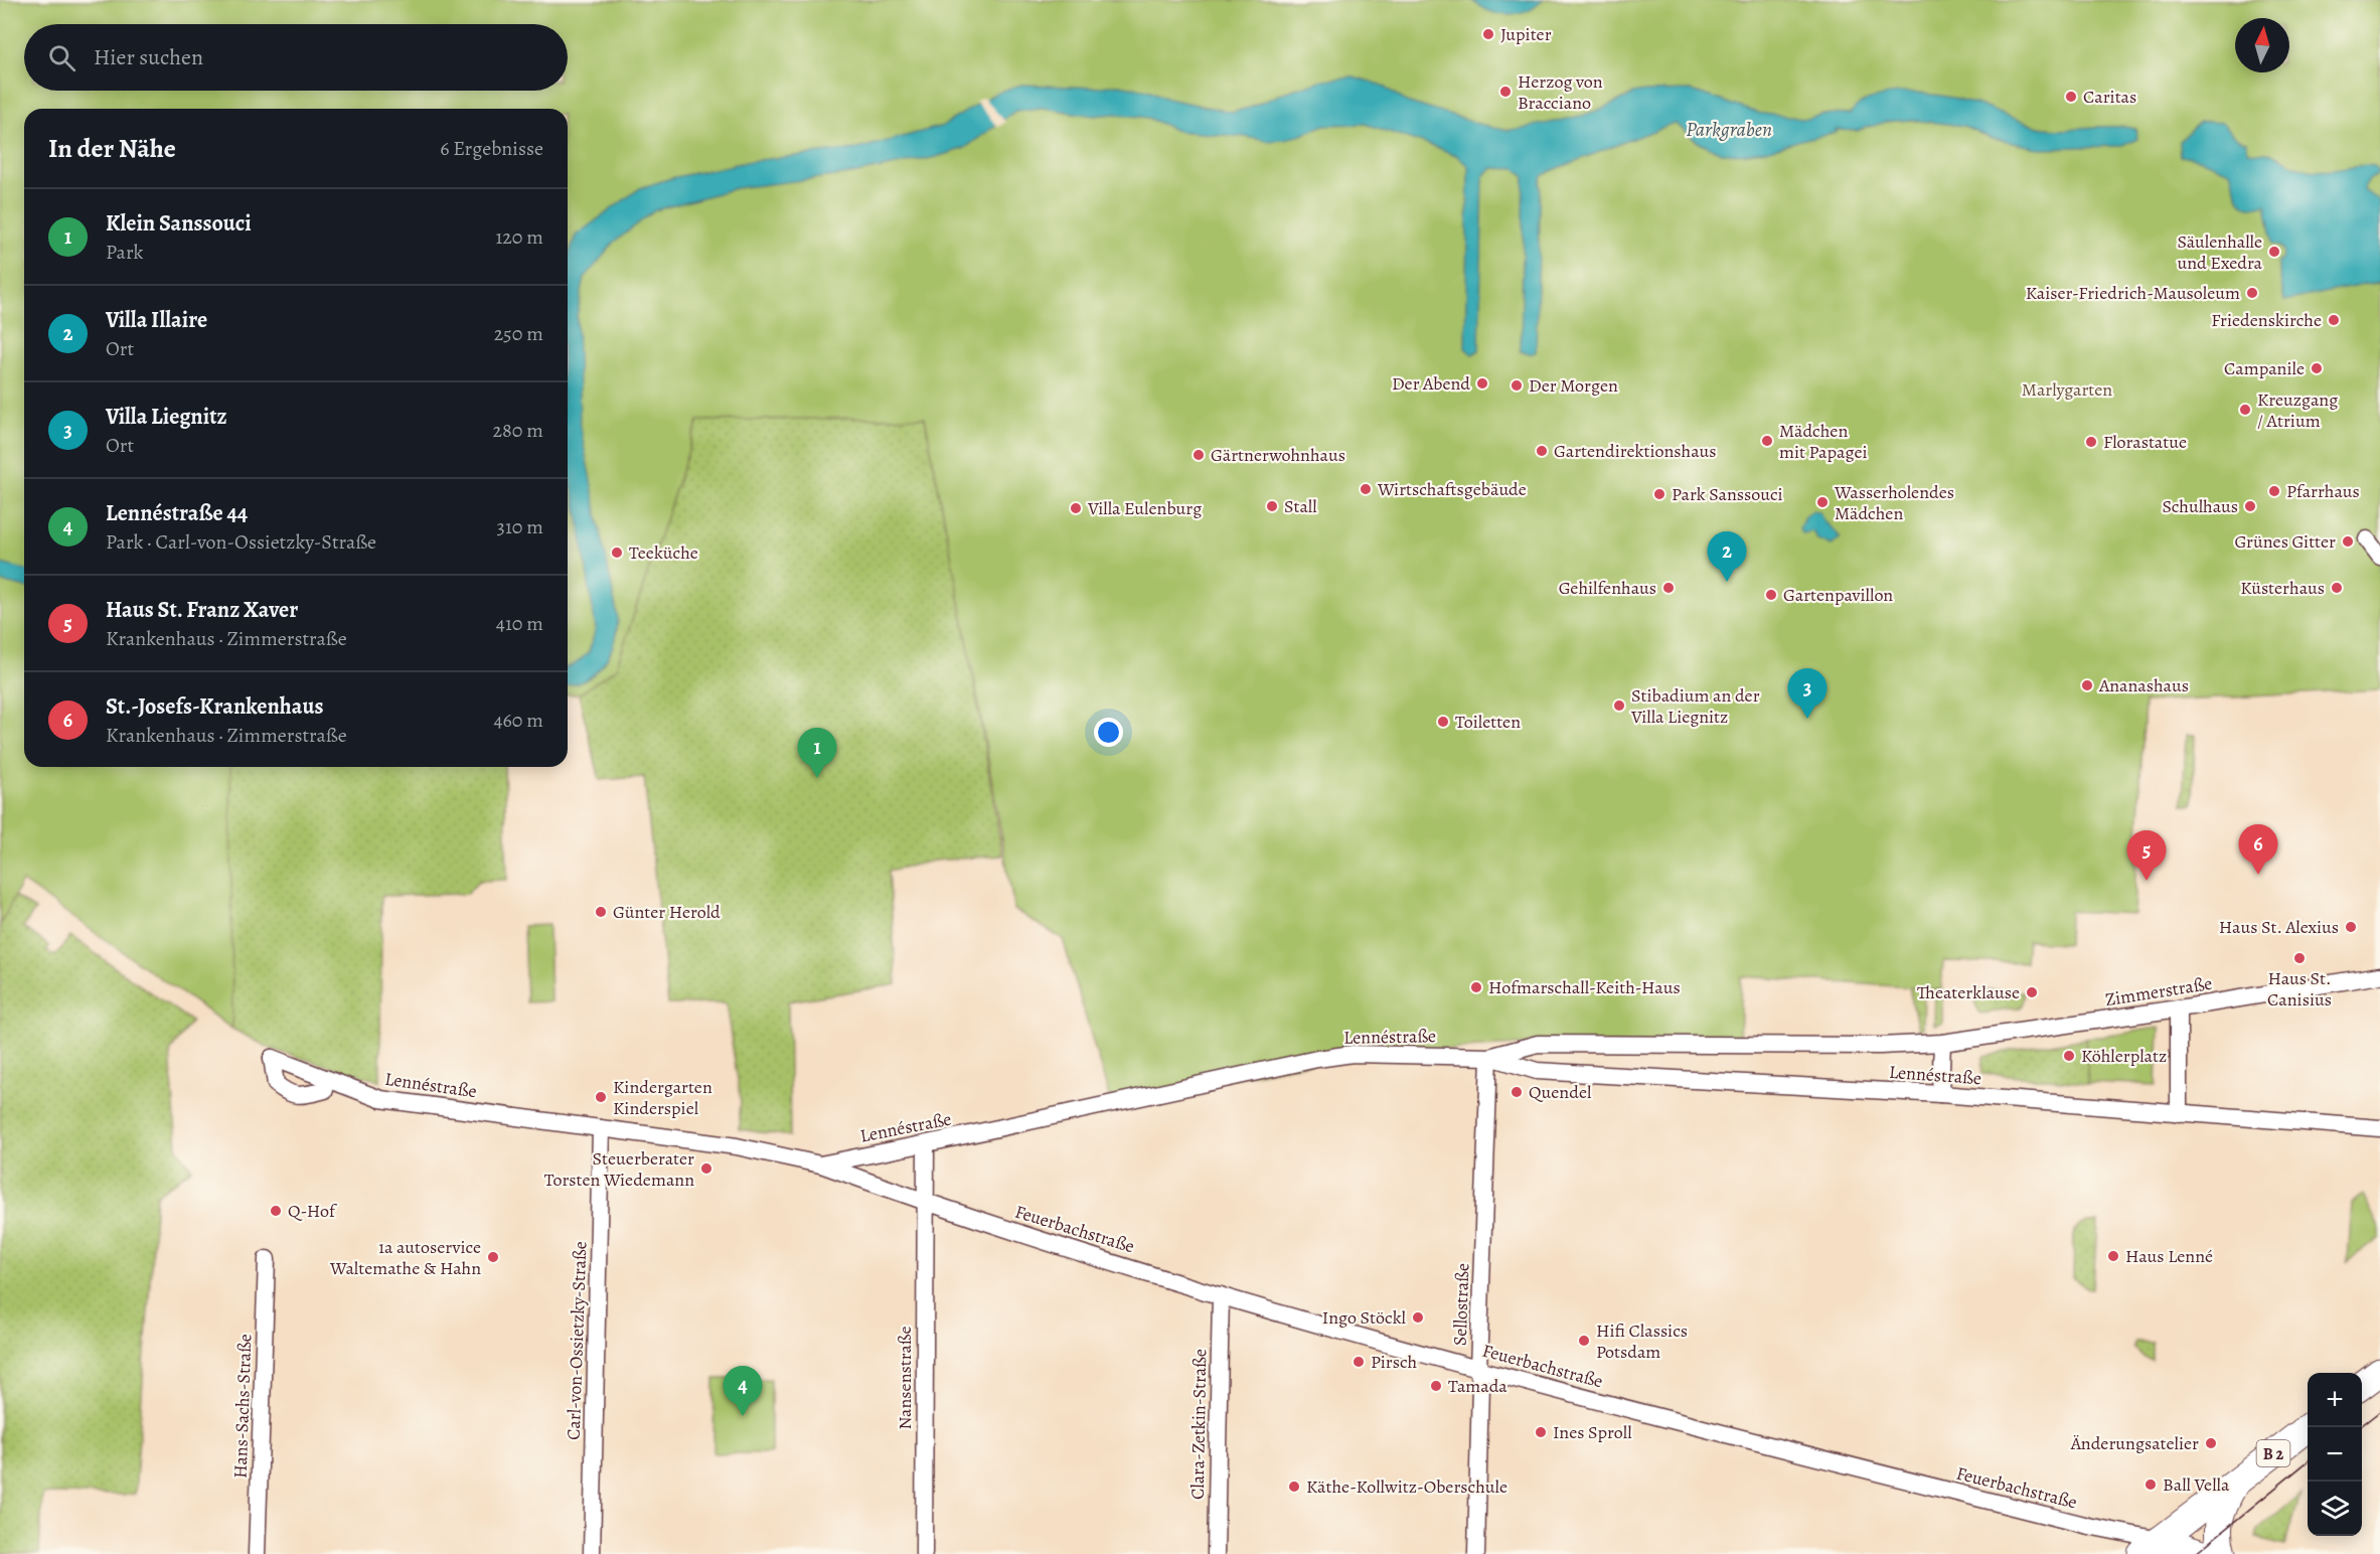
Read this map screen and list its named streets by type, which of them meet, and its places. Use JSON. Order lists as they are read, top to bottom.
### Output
{
  "streets": {
    "main road": ["B 2"],
    "street": [
      "Zimmerstraße",
      "Lennéstraße",
      "Feuerbachstraße",
      "Sellostraße",
      "Carl-von-Ossietzky-Straße",
      "Nansenstraße",
      "Hans-Sachs-Straße",
      "Clara-Zetkin-Straße"
    ]
  },
  "crossings": [
    ["Zimmerstraße", "Lennéstraße"],
    ["Lennéstraße", "Feuerbachstraße"],
    ["Lennéstraße", "Sellostraße"],
    ["Lennéstraße", "Carl-von-Ossietzky-Straße"],
    ["Feuerbachstraße", "Sellostraße"],
    ["Feuerbachstraße", "Nansenstraße"],
    ["Feuerbachstraße", "Clara-Zetkin-Straße"],
    ["Feuerbachstraße", "B 2"]
  ],
  "water": ["Parkgraben"],
  "parks": ["Marlygarten"],
  "places": [
    "Jupiter",
    "Herzog von Bracciano",
    "Caritas",
    "Säulenhalle und Exedra",
    "Kaiser-Friedrich-Mausoleum",
    "Friedenskirche",
    "Campanile",
    "Der Abend",
    "Der Morgen",
    "Kreuzgang / Atrium",
    "Mädchen mit Papagei",
    "Florastatue",
    "Gartendirektionshaus",
    "Gärtnerwohnhaus",
    "Wirtschaftsgebäude",
    "Pfarrhaus",
    "Park Sanssouci",
    "Wasserholendes Mädchen",
    "Stall",
    "Schulhaus",
    "Villa Eulenburg",
    "Grünes Gitter",
    "Teeküche",
    "Gehilfenhaus",
    "Küsterhaus",
    "Gartenpavillon",
    "Ananashaus",
    "Stibadium an der Villa Liegnitz",
    "Toiletten",
    "Günter Herold",
    "Haus St. Alexius",
    "Haus St. Canisius",
    "Hofmarschall-Keith-Haus",
    "Theaterklause",
    "Köhlerplatz",
    "Quendel",
    "Kindergarten Kinderspiel",
    "Steuerberater Torsten Wiedemann",
    "Q-Hof",
    "Haus Lenné",
    "1a autoservice Waltemathe & Hahn",
    "Ingo Stöckl",
    "Hifi Classics Potsdam",
    "Pirsch",
    "Tamada",
    "Ines Sproll",
    "Änderungsatelier",
    "Ball Vella",
    "Käthe-Kollwitz-Oberschule"
  ],
  "north": "top",
  "page": {
    "search": "Hier suchen",
    "heading": ["In der Nähe", "6 Ergebnisse"],
    "list": [
      {
        "mark": "1",
        "name": "Klein Sanssouci",
        "note": "Park",
        "value": "120 m"
      },
      {
        "mark": "2",
        "name": "Villa Illaire",
        "note": "Ort",
        "value": "250 m"
      },
      {
        "mark": "3",
        "name": "Villa Liegnitz",
        "note": "Ort",
        "value": "280 m"
      },
      {
        "mark": "4",
        "name": "Lennéstraße 44",
        "note": "Park · Carl-von-Ossietzky-Straße",
        "value": "310 m"
      },
      {
        "mark": "5",
        "name": "Haus St. Franz Xaver",
        "note": "Krankenhaus · Zimmerstraße",
        "value": "410 m"
      },
      {
        "mark": "6",
        "name": "St.-Josefs-Krankenhaus",
        "note": "Krankenhaus · Zimmerstraße",
        "value": "460 m"
      }
    ],
    "pins": [
      "2",
      "3",
      "1",
      "6",
      "5",
      "4"
    ],
    "map_buttons": ["+", "−"]
  }
}
